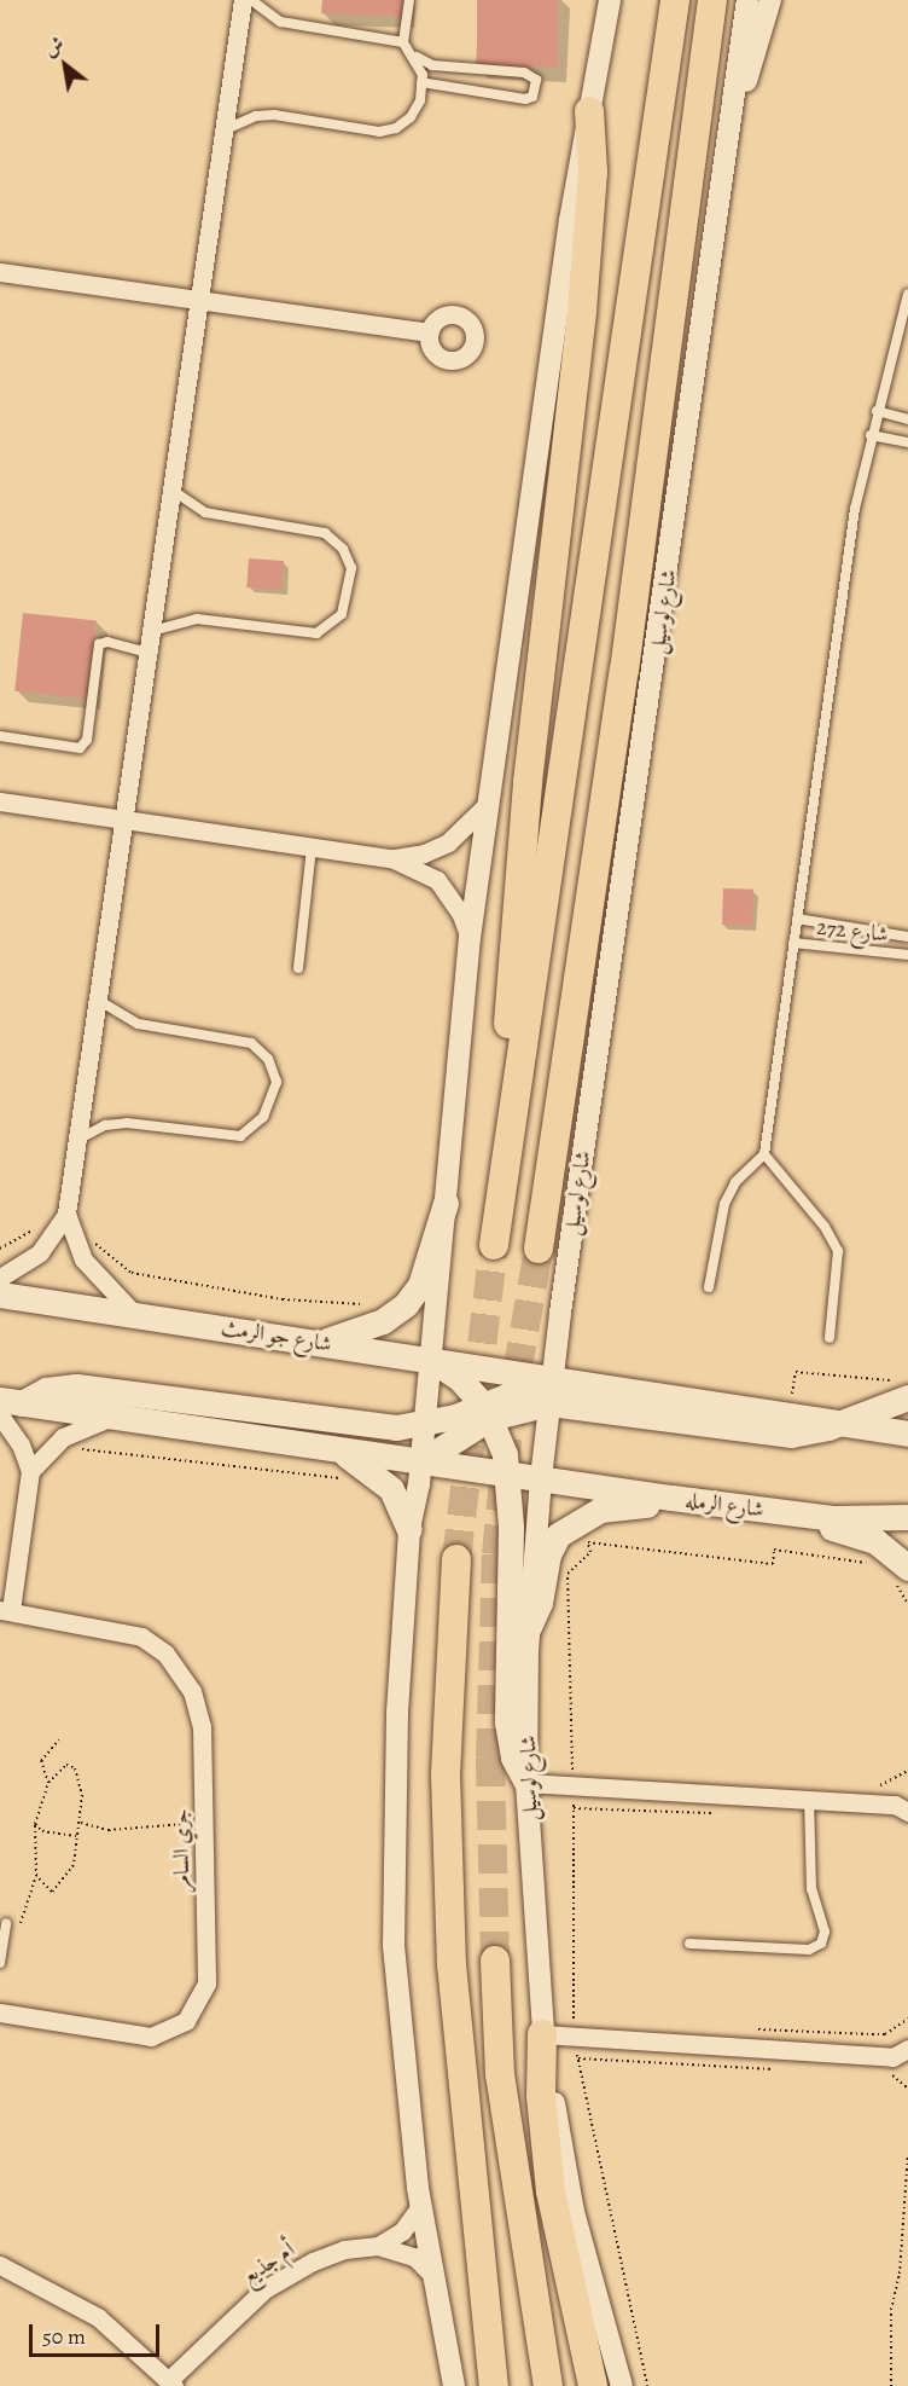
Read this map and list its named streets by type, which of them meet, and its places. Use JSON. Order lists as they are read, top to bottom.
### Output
{
  "streets": {
    "highway": ["شارع لوسيل"],
    "main road": ["شارع جو الرمث", "شارع الرمله"],
    "street": ["جري السامر", "أم جذيع"],
    "lane": ["شارع 272"]
  },
  "crossings": [
    ["شارع لوسيل", "شارع جو الرمث"],
    ["شارع لوسيل", "شارع الرمله"]
  ],
  "scale_bar": "50 m",
  "north": "top left"
}
